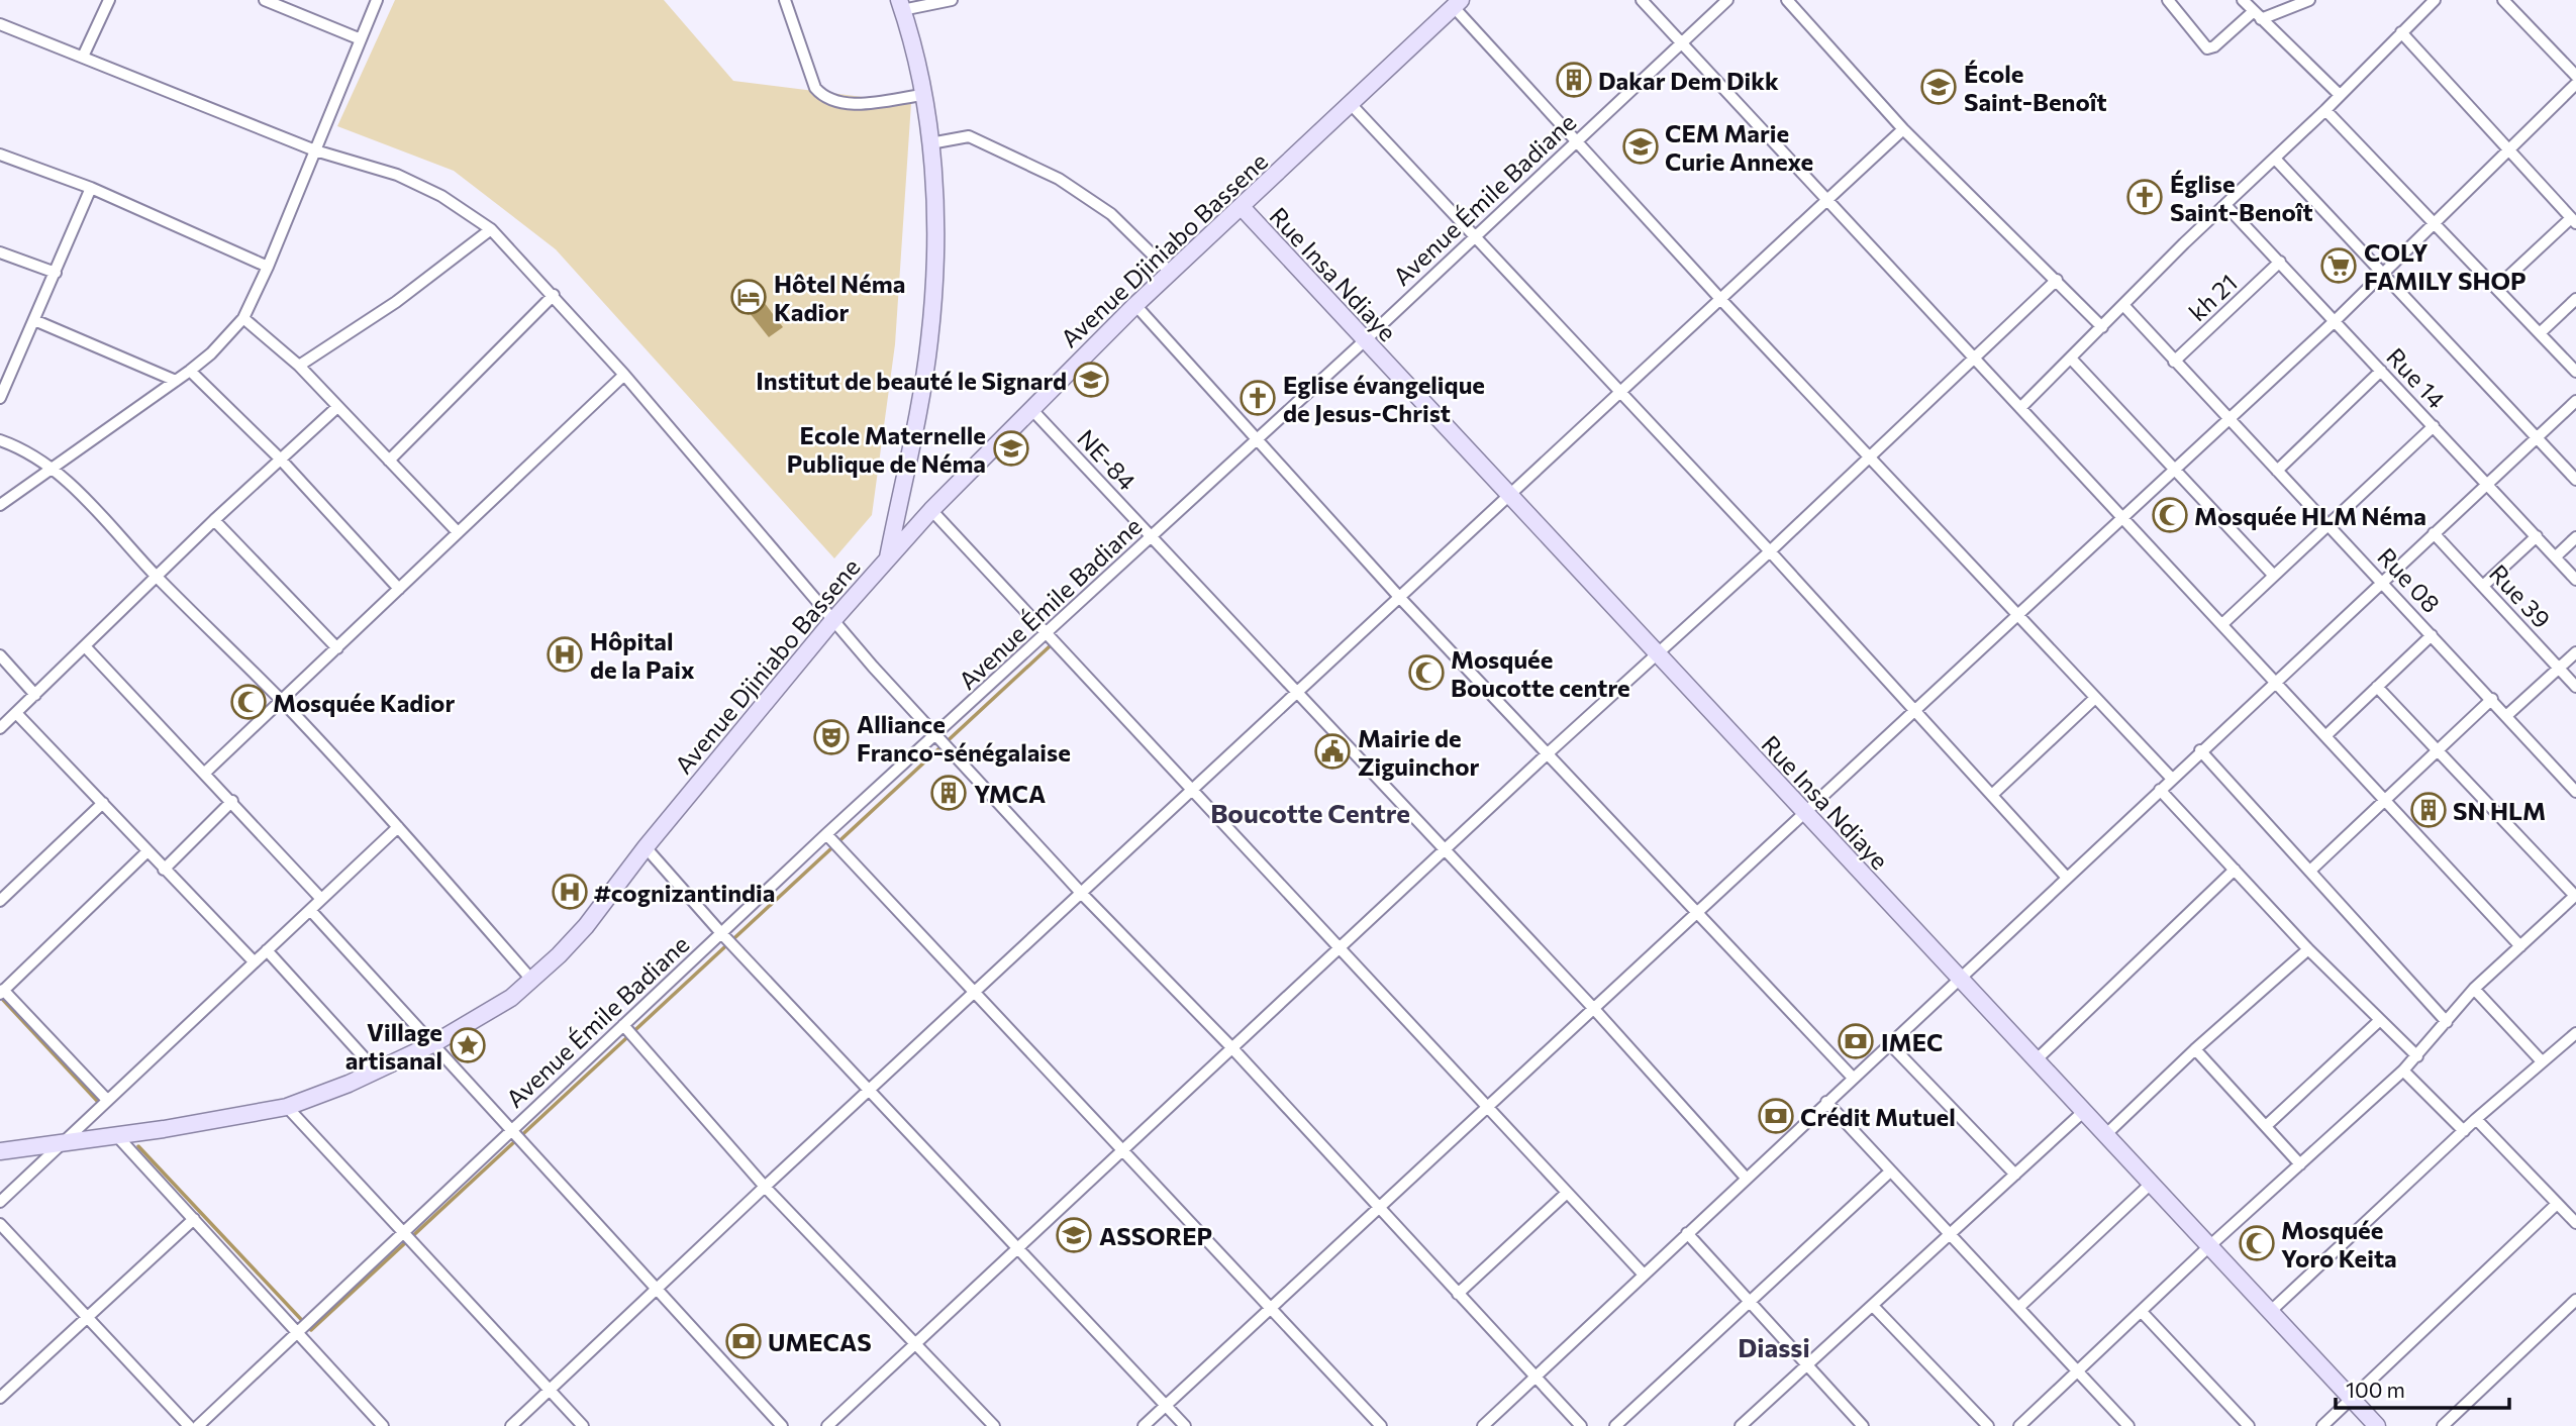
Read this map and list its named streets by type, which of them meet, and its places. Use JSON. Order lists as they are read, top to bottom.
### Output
{
  "streets": {
    "main road": ["Avenue Djiniabo Bassene", "Rue Insa Ndiaye"],
    "street": [
      "Avenue Émile Badiane",
      "kh 21",
      "Rue 14",
      "NE-84",
      "Rue 08",
      "Rue 39"
    ]
  },
  "crossings": [
    ["Avenue Émile Badiane", "Rue Insa Ndiaye"],
    ["Avenue Émile Badiane", "NE-84"],
    ["Avenue Djiniabo Bassene", "Rue Insa Ndiaye"],
    ["Avenue Djiniabo Bassene", "NE-84"],
    ["kh 21", "Rue 14"],
    ["kh 21", "Rue 08"]
  ],
  "districts": ["Boucotte Centre", "Diassi"],
  "places": {
    "building": ["Dakar Dem Dikk", "YMCA", "SN HLM"],
    "school or university": [
      "École Saint-Benoît",
      "CEM Marie Curie Annexe",
      "Institut de beauté le Signard",
      "Ecole Maternelle Publique de Néma",
      "ASSOREP"
    ],
    "church": ["Église Saint-Benoît", "Eglise évangelique de Jesus-Christ"],
    "supermarket": ["COLY FAMILY SHOP"],
    "hotel": ["Hôtel Néma Kadior"],
    "mosque": [
      "Mosquée HLM Néma",
      "Mosquée Boucotte centre",
      "Mosquée Kadior",
      "Mosquée Yoro Keita"
    ],
    "hospital": ["Hôpital de la Paix", "#cognizantindia"],
    "theatre": ["Alliance Franco-sénégalaise"],
    "public building": ["Mairie de Ziguinchor"],
    "bank": ["IMEC", "Crédit Mutuel", "UMECAS"],
    "place": ["Village artisanal"]
  },
  "scale_bar": "100 m"
}
